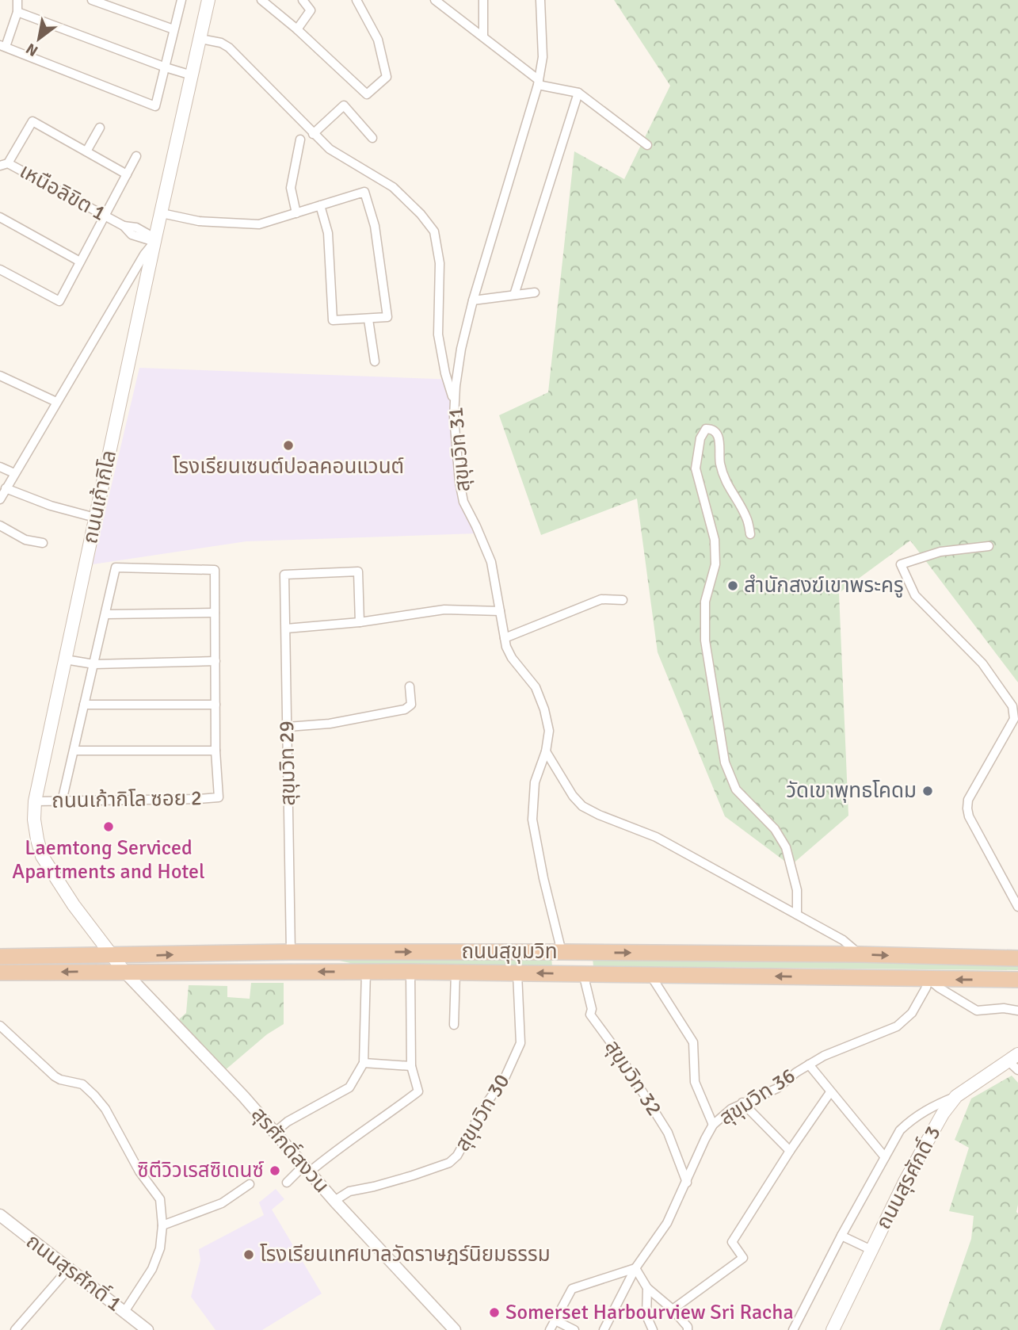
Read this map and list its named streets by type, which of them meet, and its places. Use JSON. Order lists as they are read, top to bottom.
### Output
{
  "streets": {
    "highway": ["ถนนสุขุมวิท"],
    "main road": ["ถนนเก้ากิโล", "ถนนสุรศักดิ์ 3"],
    "street": [
      "เหนือลิขิต 1",
      "สุขุมวิท 31",
      "สุขุมวิท 29",
      "ถนนเก้ากิโล ซอย 2",
      "สุขุมวิท 32",
      "สุขุมวิท 36",
      "สุขุมวิท 30",
      "สุรศักดิ์สงวน",
      "ถนนสุรศักดิ์ 1"
    ]
  },
  "crossings": [
    ["เหนือลิขิต 1", "ถนนเก้ากิโล"],
    ["สุขุมวิท 31", "ถนนสุขุมวิท"],
    ["ถนนเก้ากิโล", "ถนนเก้ากิโล ซอย 2"],
    ["ถนนเก้ากิโล", "ถนนสุขุมวิท"],
    ["ถนนเก้ากิโล", "สุรศักดิ์สงวน"],
    ["สุขุมวิท 29", "ถนนสุขุมวิท"],
    ["ถนนสุขุมวิท", "สุขุมวิท 32"],
    ["ถนนสุขุมวิท", "สุขุมวิท 36"],
    ["ถนนสุขุมวิท", "สุขุมวิท 30"],
    ["ถนนสุขุมวิท", "สุรศักดิ์สงวน"],
    ["สุขุมวิท 32", "สุขุมวิท 36"],
    ["สุขุมวิท 30", "สุรศักดิ์สงวน"]
  ],
  "places": [
    "โรงเรียนเซนต์ปอลคอนแวนต์",
    "สำนักสงฆ์เขาพระครู",
    "วัดเขาพุทธโคดม",
    "Laemtong Serviced Apartments and Hotel",
    "ซิตีวิวเรสซิเดนซ์",
    "โรงเรียนเทศบาลวัดราษฎร์นิยมธรรม",
    "Somerset Harbourview Sri Racha"
  ],
  "north": "bottom left"
}
